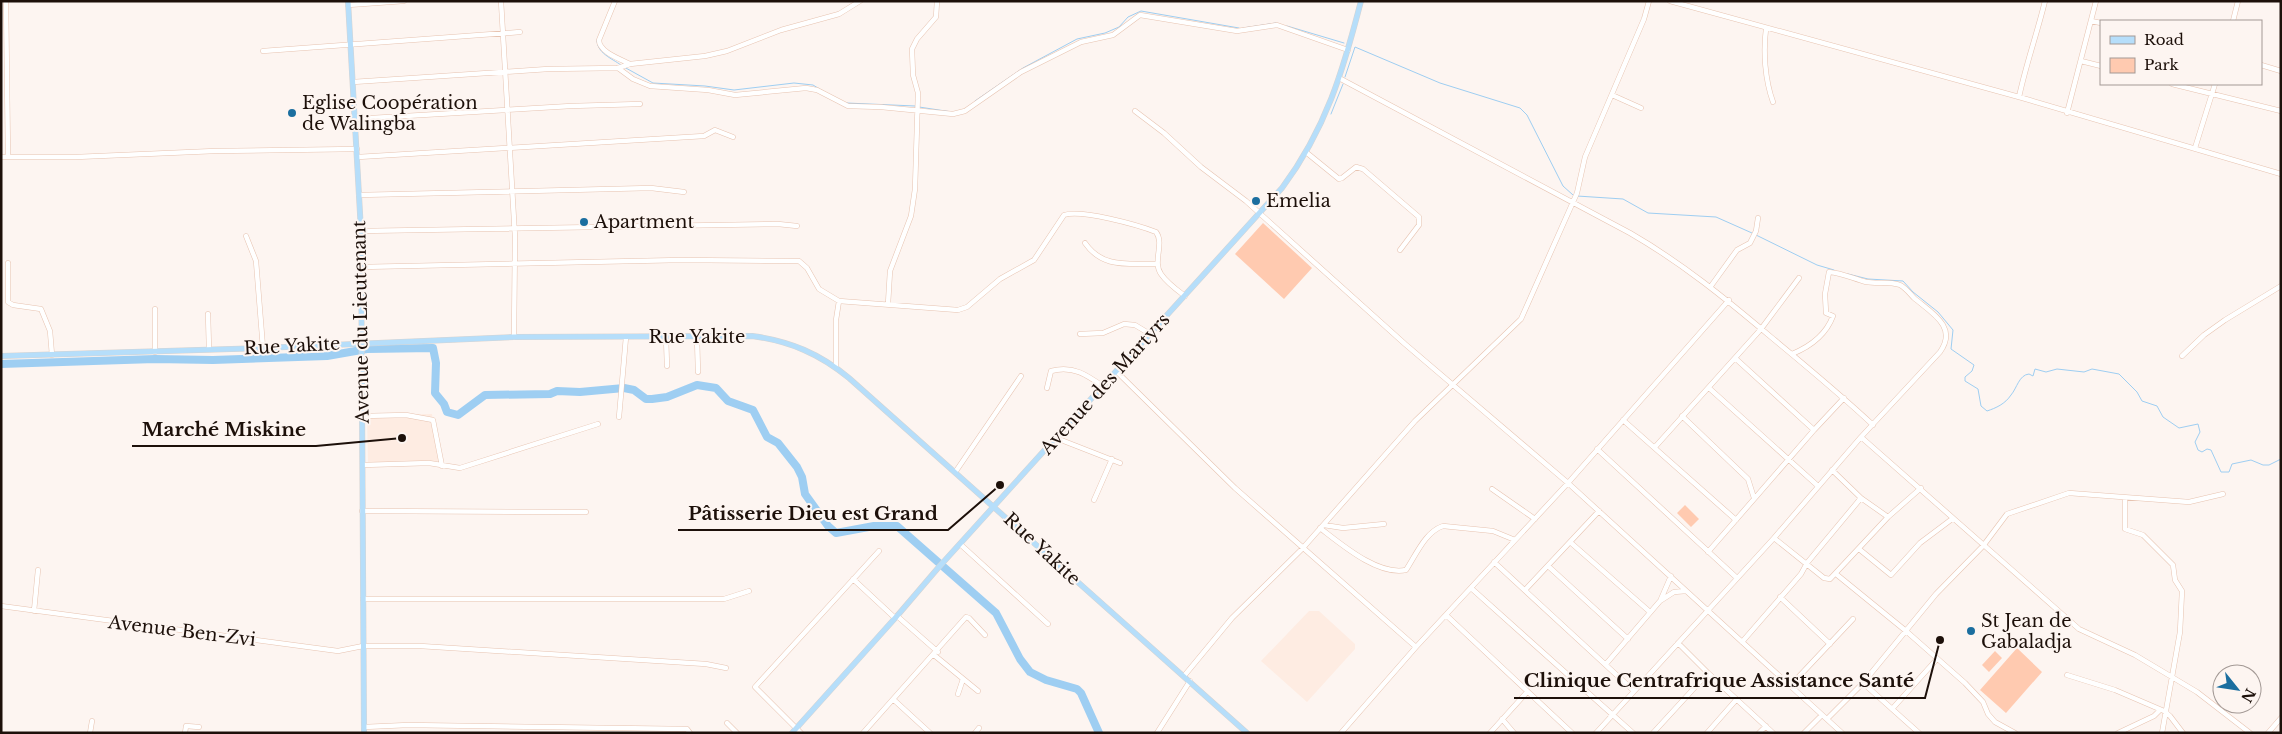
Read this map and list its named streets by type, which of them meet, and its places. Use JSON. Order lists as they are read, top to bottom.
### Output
{
  "streets": {
    "main road": ["Avenue du Lieutenant", "Rue Yakite", "Avenue des Martyrs"],
    "street": ["Avenue Ben-Zvi"]
  },
  "crossings": [
    ["Avenue du Lieutenant", "Rue Yakite"],
    ["Avenue du Lieutenant", "Avenue Ben-Zvi"],
    ["Rue Yakite", "Avenue des Martyrs"]
  ],
  "places": [
    "Eglise Coopération de Walingba",
    "Emelia",
    "Apartment",
    "Marché Miskine",
    "Pâtisserie Dieu est Grand",
    "St Jean de Gabaladja",
    "Clinique Centrafrique Assistance Santé"
  ],
  "legend": ["Road", "Park"],
  "north": "bottom right"
}
